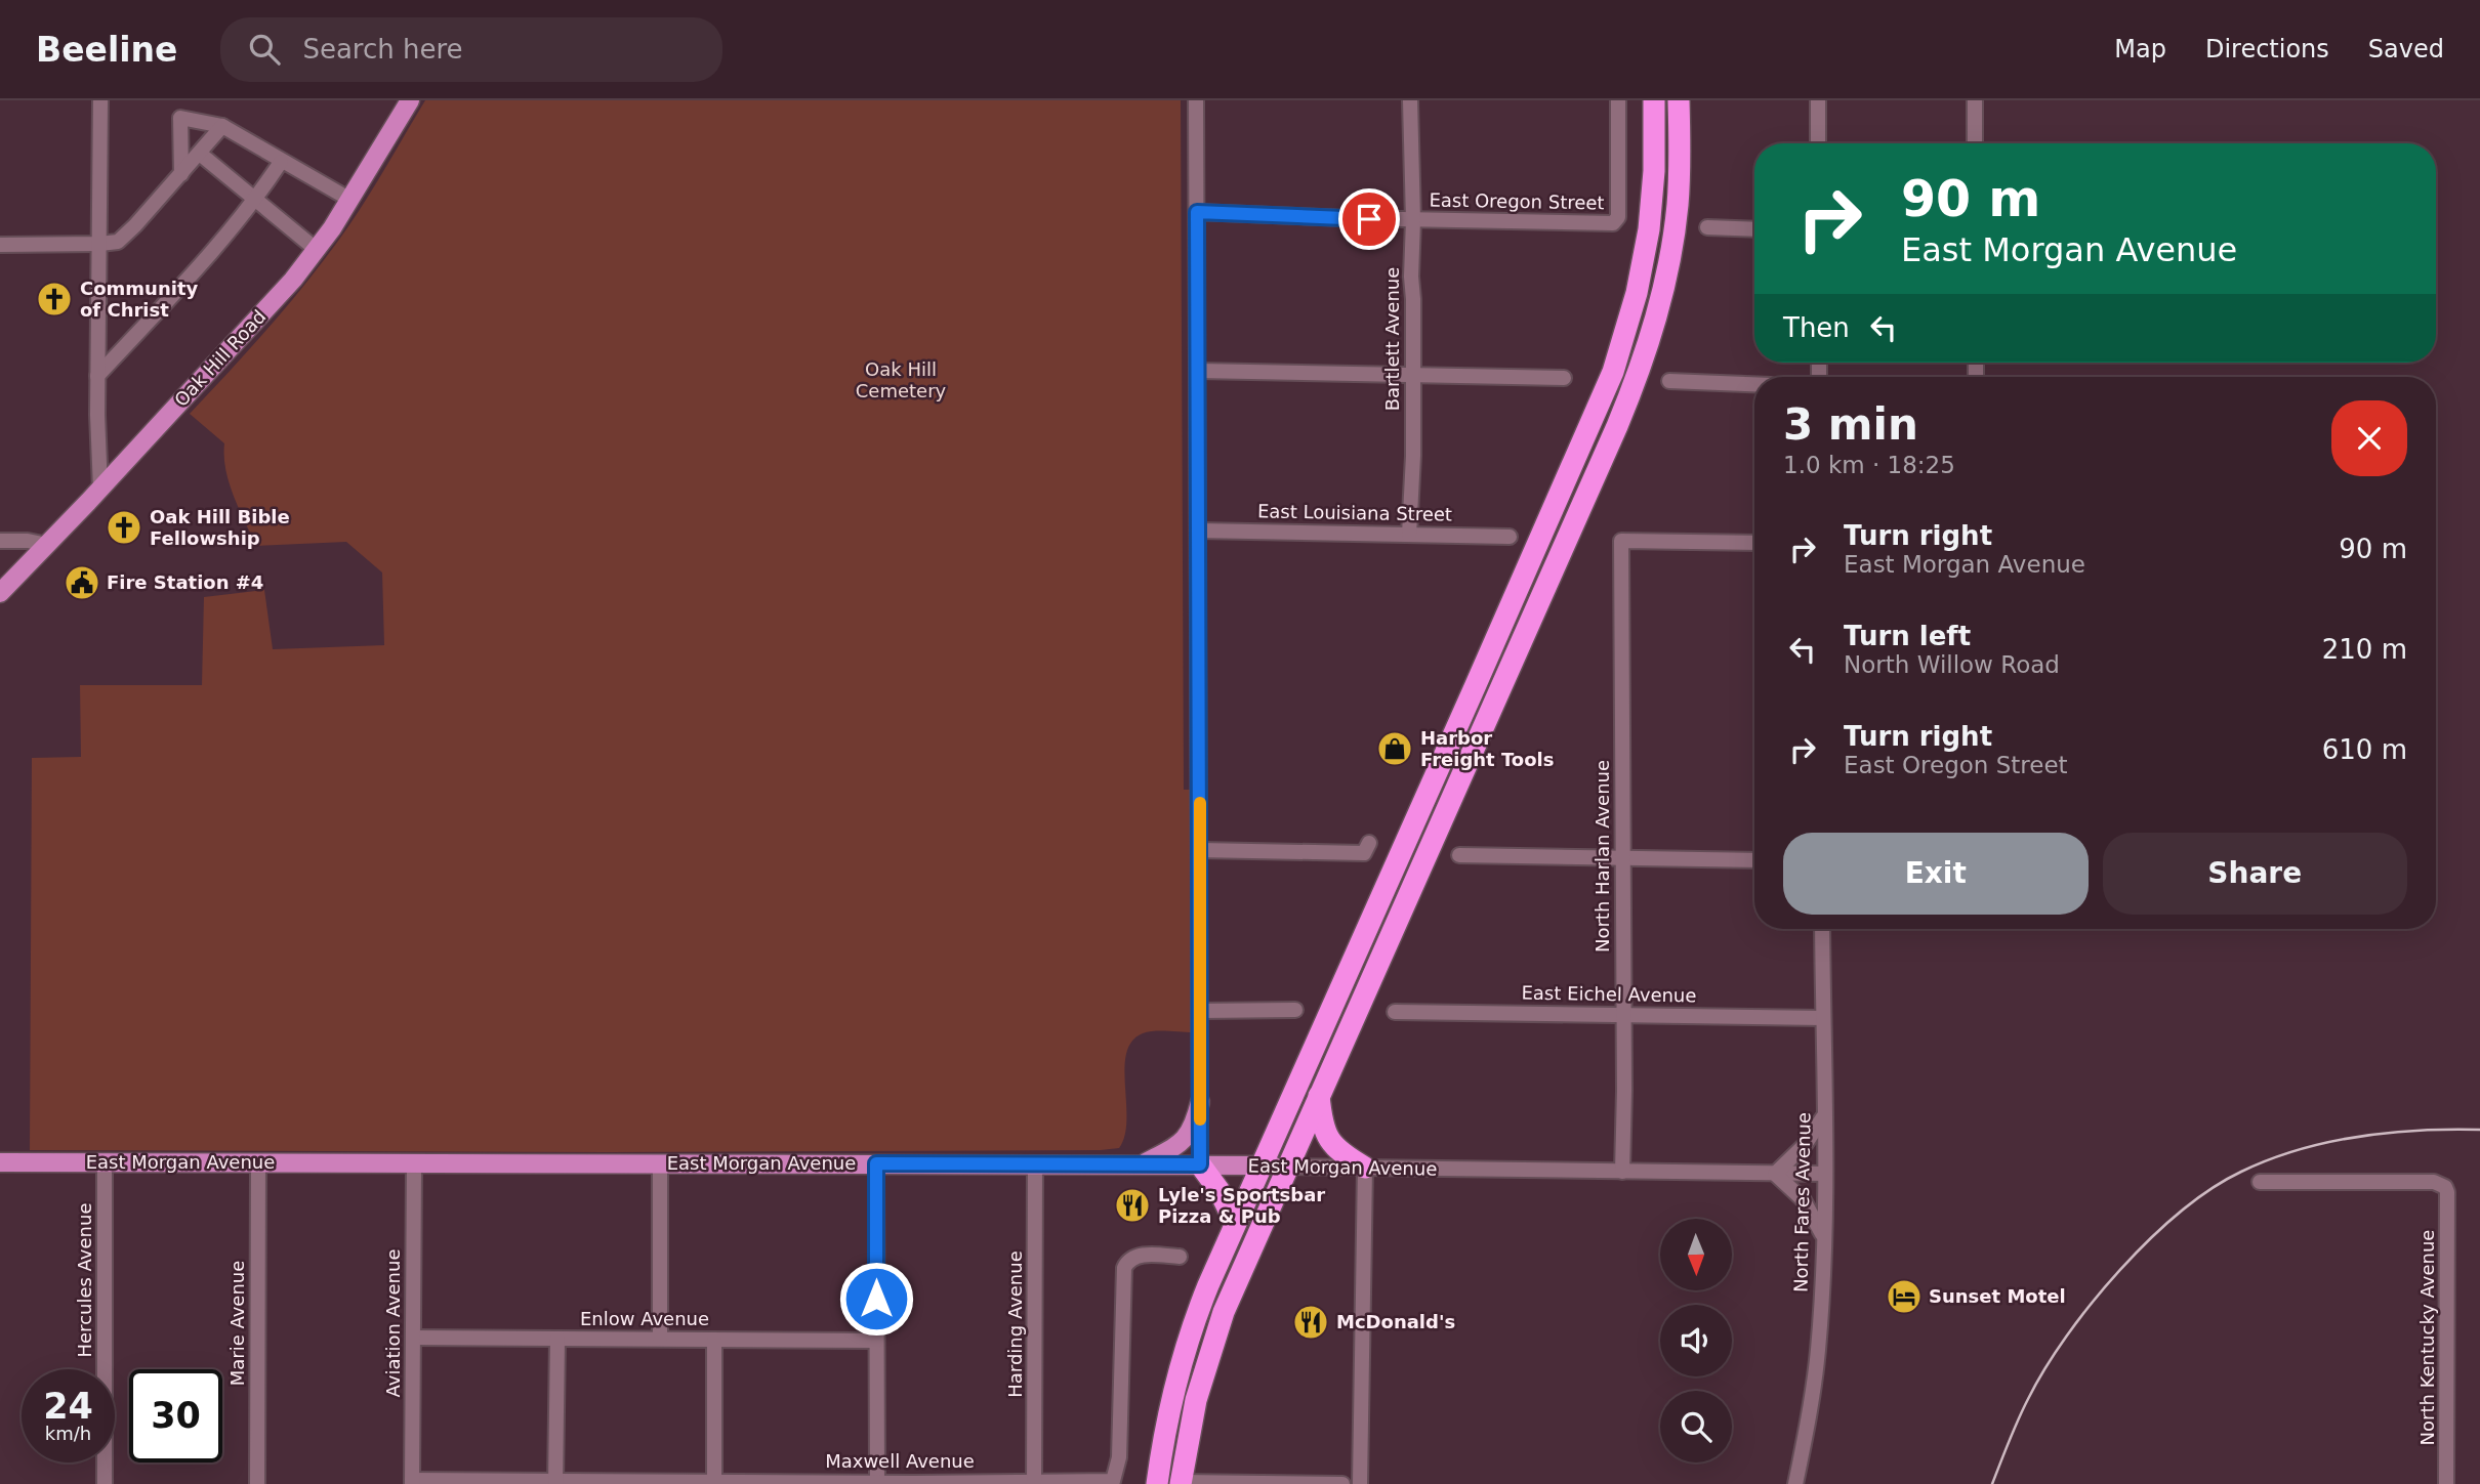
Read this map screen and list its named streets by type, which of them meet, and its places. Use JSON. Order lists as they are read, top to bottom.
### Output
{
  "streets": {
    "main road": ["Oak Hill Road", "East Morgan Avenue"],
    "street": [
      "East Oregon Street",
      "Bartlett Avenue",
      "East Louisiana Street",
      "North Harlan Avenue",
      "East Eichel Avenue",
      "North Fares Avenue",
      "Hercules Avenue",
      "Enlow Avenue",
      "Marie Avenue",
      "Aviation Avenue",
      "Harding Avenue",
      "North Kentucky Avenue",
      "Maxwell Avenue"
    ]
  },
  "crossings": [
    ["East Oregon Street", "Bartlett Avenue"],
    ["Bartlett Avenue", "East Louisiana Street"],
    ["North Harlan Avenue", "East Eichel Avenue"],
    ["North Harlan Avenue", "East Morgan Avenue"],
    ["East Eichel Avenue", "North Fares Avenue"],
    ["East Morgan Avenue", "North Fares Avenue"],
    ["East Morgan Avenue", "Hercules Avenue"],
    ["East Morgan Avenue", "Marie Avenue"],
    ["East Morgan Avenue", "Aviation Avenue"],
    ["East Morgan Avenue", "Harding Avenue"],
    ["Enlow Avenue", "Aviation Avenue"],
    ["Aviation Avenue", "Maxwell Avenue"],
    ["Harding Avenue", "Maxwell Avenue"]
  ],
  "parks": ["Oak Hill Cemetery"],
  "places": {
    "church": ["Community of Christ", "Oak Hill Bible Fellowship"],
    "public building": ["Fire Station #4"],
    "shop": ["Harbor Freight Tools"],
    "restaurant": ["Lyle's Sportsbar Pizza & Pub", "McDonald's"],
    "hotel": ["Sunset Motel"]
  },
  "north": "bottom",
  "page": {
    "header": "Beeline",
    "search": "Search here",
    "nav": ["Map", "Directions", "Saved"],
    "turn": ["90 m", "East Morgan Avenue"],
    "then": "Then",
    "heading": ["3 min", "1.0 km · 18:25"],
    "list": [
      {
        "name": "Turn right",
        "note": "East Morgan Avenue",
        "value": "90 m"
      },
      {
        "name": "Turn left",
        "note": "North Willow Road",
        "value": "210 m"
      },
      {
        "name": "Turn right",
        "note": "East Oregon Street",
        "value": "610 m"
      }
    ],
    "buttons": ["Exit", "Share"],
    "speed": "24 km/h",
    "limit": "30"
  }
}
